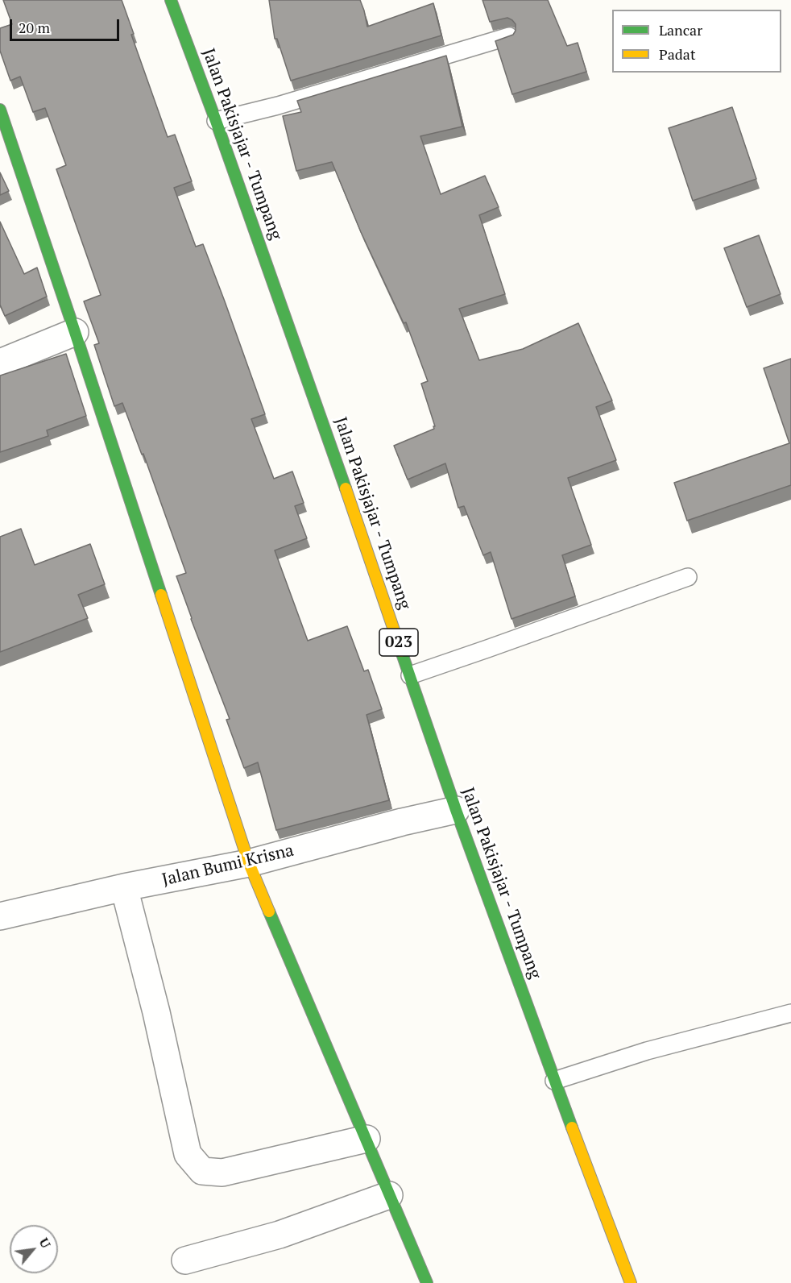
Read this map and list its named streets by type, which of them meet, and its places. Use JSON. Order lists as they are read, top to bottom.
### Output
{
  "streets": {
    "main road": ["Jalan Pakisjajar - Tumpang", "023"],
    "street": ["Jalan Bumi Krisna"]
  },
  "crossings": [
    ["Jalan Pakisjajar - Tumpang", "Jalan Bumi Krisna"]
  ],
  "legend": ["Lancar", "Padat"],
  "scale_bar": "20 m",
  "north": "top right"
}
